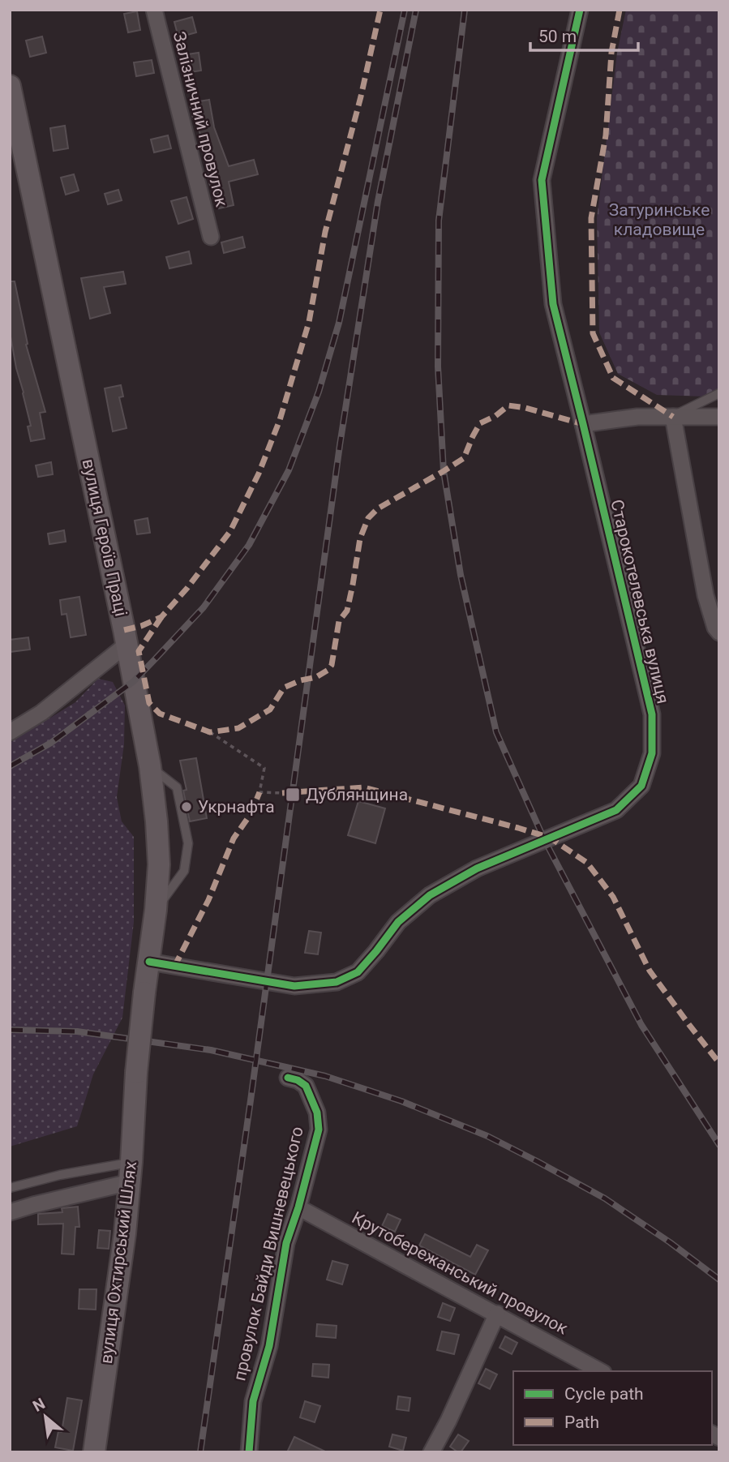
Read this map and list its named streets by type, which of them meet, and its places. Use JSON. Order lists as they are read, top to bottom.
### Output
{
  "streets": {
    "main road": ["вулиця Героїв Праці", "вулиця Охтирський Шлях"],
    "street": [
      "Залізничний провулок",
      "Старокотелевська вулиця",
      "провулок Байди Вишневецького",
      "Крутобережанський провулок"
    ]
  },
  "crossings": [
    ["вулиця Героїв Праці", "Старокотелевська вулиця"],
    ["вулиця Героїв Праці", "вулиця Охтирський Шлях"],
    ["провулок Байди Вишневецького", "Крутобережанський провулок"]
  ],
  "parks": ["Затуринське кладовище"],
  "places": {
    "transit": ["Дублянщина"],
    "other": ["Укрнафта"]
  },
  "legend": ["Cycle path", "Path"],
  "scale_bar": "50 m",
  "north": "top left"
}
